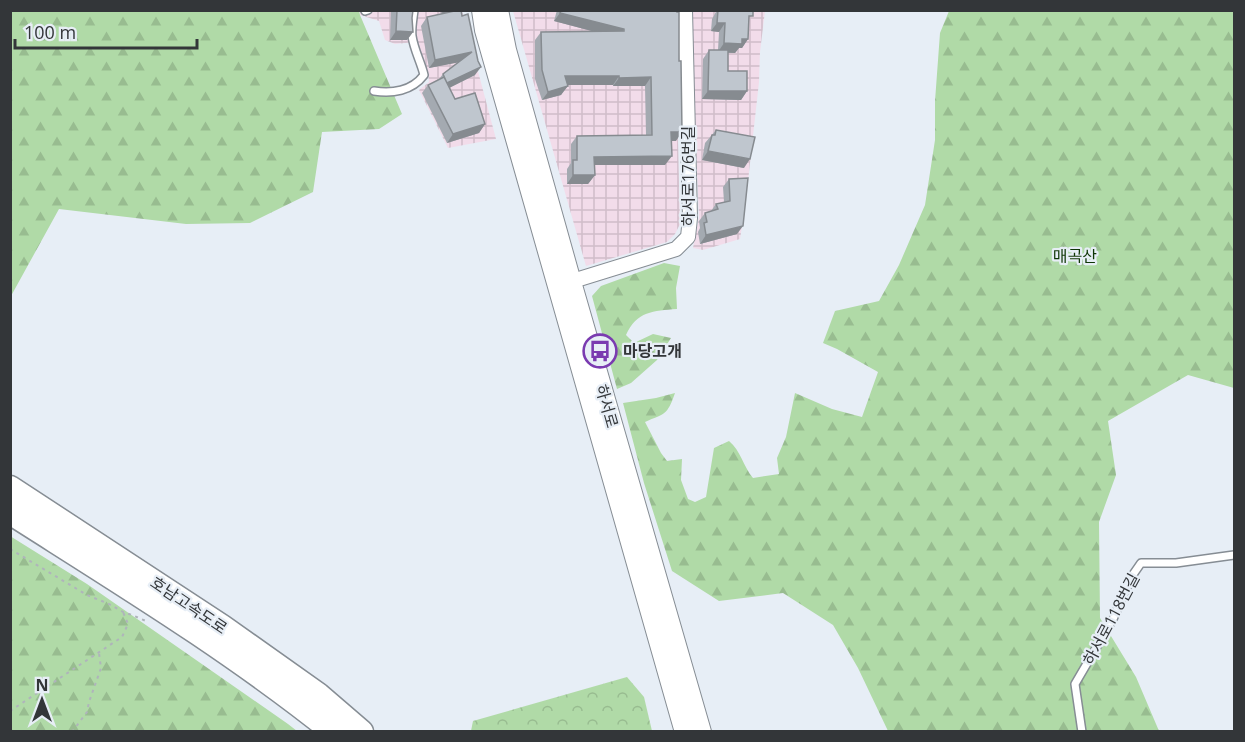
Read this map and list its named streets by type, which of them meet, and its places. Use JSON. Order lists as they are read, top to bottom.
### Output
{
  "streets": {
    "highway": ["호남고속도로"],
    "main road": ["하서로"],
    "street": ["하서로176번길"],
    "lane": ["하서로118번길"]
  },
  "crossings": [
    ["하서로176번길", "하서로"]
  ],
  "parks": ["매곡산"],
  "places": {
    "bus stop": ["마당고개"]
  },
  "scale_bar": "100 m",
  "north": "top"
}
